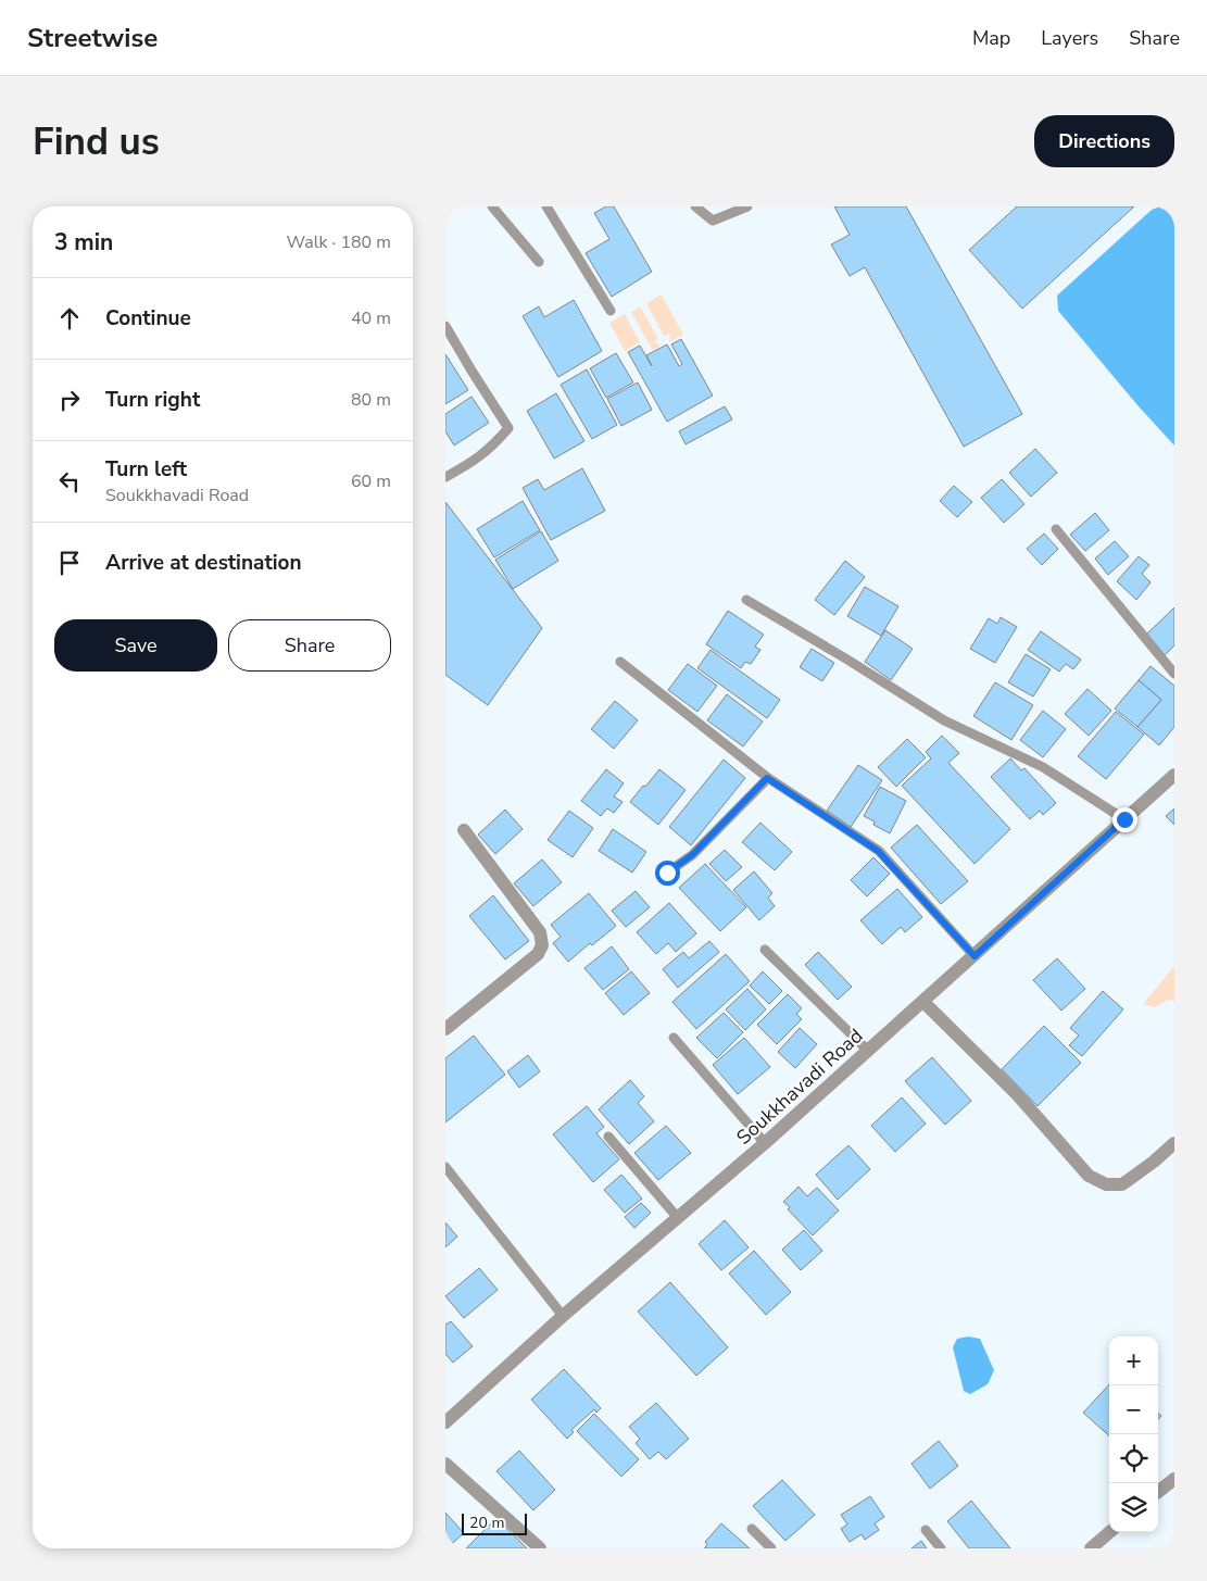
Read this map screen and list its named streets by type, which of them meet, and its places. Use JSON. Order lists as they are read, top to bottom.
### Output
{
  "streets": {
    "street": ["Soukkhavadi Road"]
  },
  "scale_bar": "20 m",
  "page": {
    "header": "Streetwise",
    "nav": ["Map", "Layers", "Share"],
    "buttons": [
      "Directions",
      ["Save", "Share"]
    ],
    "title": "Find us",
    "heading": ["3 min", "Walk · 180 m"],
    "list": [
      ["Continue", "40 m"],
      ["Turn right", "80 m"],
      ["Turn left", "Soukkhavadi Road", "60 m"],
      "Arrive at destination"
    ],
    "map_buttons": ["+", "−"],
    "scale": "20 m"
  }
}
